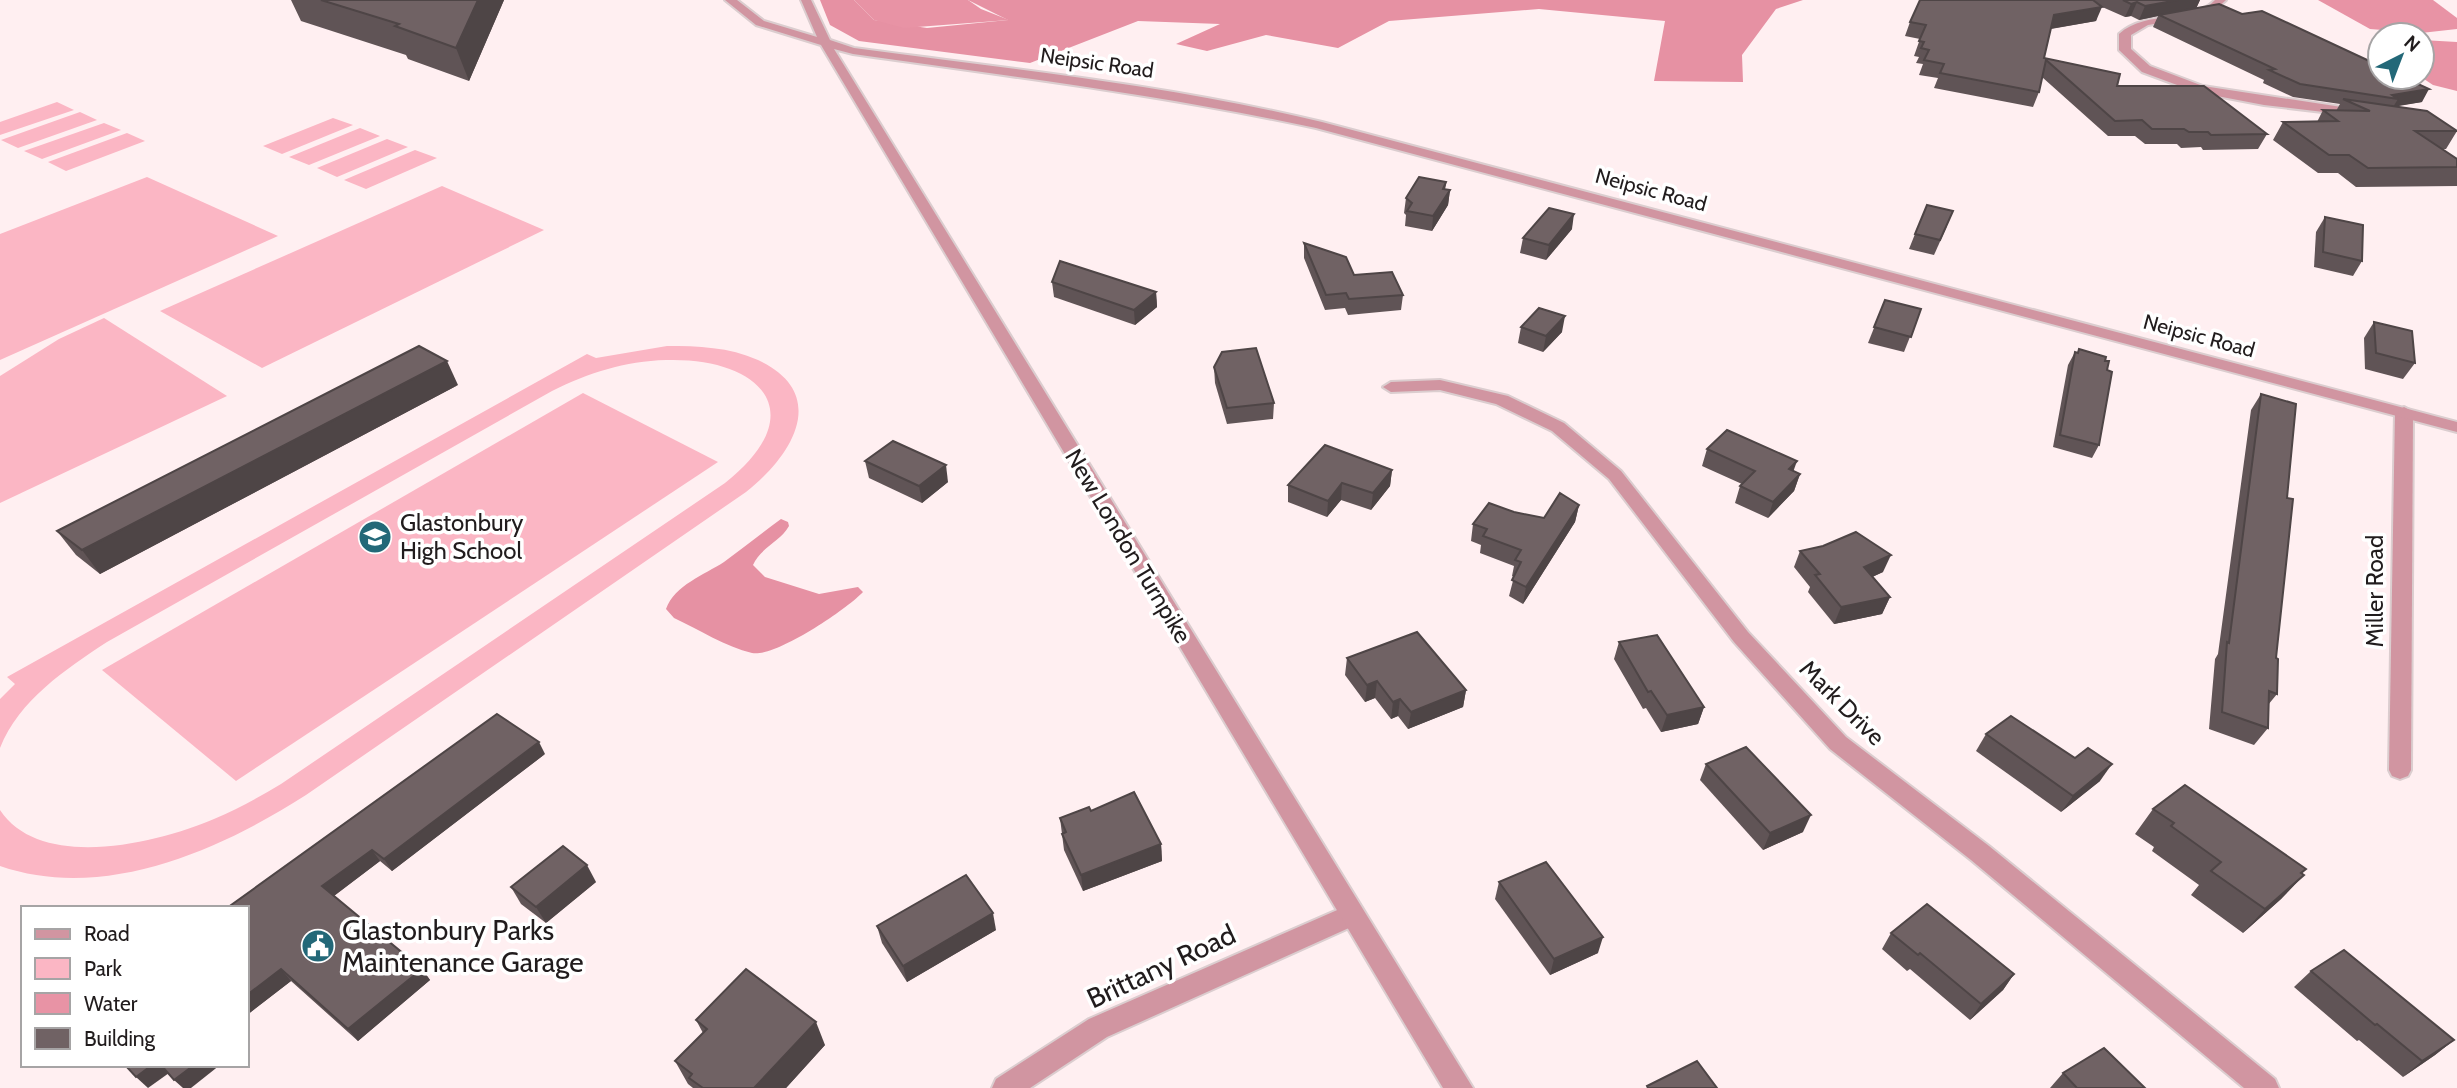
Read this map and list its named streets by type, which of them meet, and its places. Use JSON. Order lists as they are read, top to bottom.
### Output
{
  "streets": {
    "street": [
      "Neipsic Road",
      "New London Turnpike",
      "Miller Road",
      "Mark Drive",
      "Brittany Road"
    ]
  },
  "crossings": [
    ["Neipsic Road", "New London Turnpike"],
    ["Neipsic Road", "Miller Road"],
    ["New London Turnpike", "Brittany Road"]
  ],
  "places": {
    "school or university": ["Glastonbury High School"],
    "public building": ["Glastonbury Parks Maintenance Garage"]
  },
  "legend": [
    "Road",
    "Park",
    "Water",
    "Building"
  ],
  "north": "top right"
}
